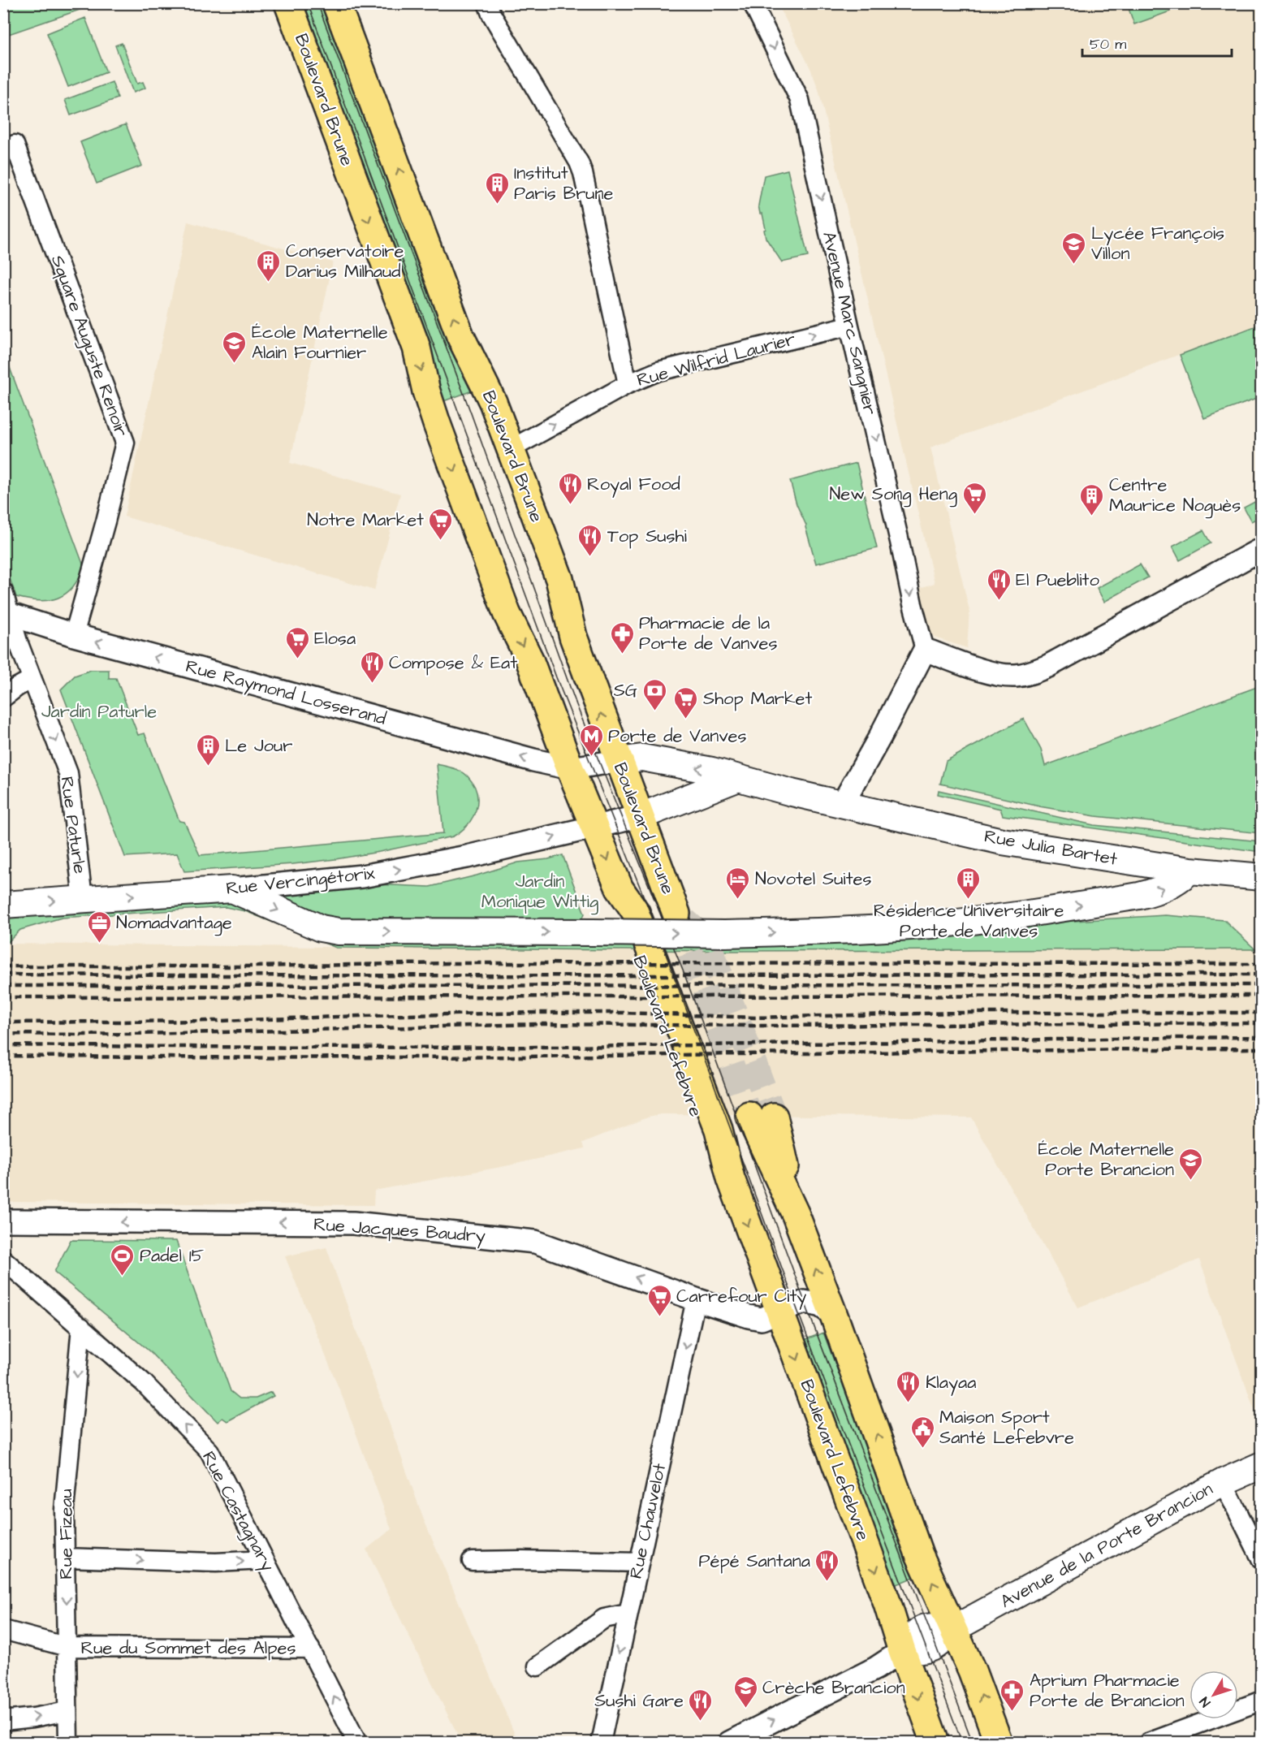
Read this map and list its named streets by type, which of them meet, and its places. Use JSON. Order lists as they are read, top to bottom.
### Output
{
  "streets": {
    "main road": [
      "Boulevard Brune",
      "Rue Julia Bartet",
      "Rue Vercingétorix",
      "Boulevard Lefebvre",
      "Avenue de la Porte Brancion"
    ],
    "street": [
      "Avenue Marc Sangnier",
      "Square Auguste Renoir",
      "Rue Wilfrid Laurier",
      "Rue Raymond Losserand",
      "Rue Paturle",
      "Rue Jacques Baudry",
      "Rue Castagnary",
      "Rue Chauvelot",
      "Rue Fizeau",
      "Rue du Sommet des Alpes"
    ]
  },
  "crossings": [
    ["Boulevard Brune", "Rue Wilfrid Laurier"],
    ["Boulevard Brune", "Rue Raymond Losserand"],
    ["Boulevard Brune", "Rue Julia Bartet"],
    ["Boulevard Brune", "Rue Vercingétorix"],
    ["Boulevard Brune", "Boulevard Lefebvre"],
    ["Avenue Marc Sangnier", "Rue Wilfrid Laurier"],
    ["Square Auguste Renoir", "Rue Raymond Losserand"],
    ["Rue Raymond Losserand", "Rue Paturle"],
    ["Rue Paturle", "Rue Vercingétorix"],
    ["Rue Vercingétorix", "Boulevard Lefebvre"],
    ["Boulevard Lefebvre", "Rue Jacques Baudry"],
    ["Boulevard Lefebvre", "Avenue de la Porte Brancion"],
    ["Rue Jacques Baudry", "Rue Chauvelot"],
    ["Rue Castagnary", "Rue Fizeau"],
    ["Rue Castagnary", "Rue du Sommet des Alpes"],
    ["Rue Fizeau", "Rue du Sommet des Alpes"]
  ],
  "one_way": [
    "Avenue Marc Sangnier",
    "Rue Wilfrid Laurier",
    "Rue Raymond Losserand",
    "Rue Paturle",
    "Rue Jacques Baudry",
    "Rue Castagnary",
    "Rue Chauvelot",
    "Rue Fizeau"
  ],
  "parks": ["Jardin Paturle", "Jardin Monique Wittig"],
  "places": {
    "building": [
      "Institut Paris Brune",
      "Conservatoire Darius Milhaud",
      "Centre Maurice Noguès",
      "Le Jour",
      "Résidence Universitaire Porte de Vanves"
    ],
    "school or university": [
      "Lycée François Villon",
      "École Maternelle Alain Fournier",
      "École Maternelle Porte Brancion",
      "Crèche Brancion"
    ],
    "restaurant": [
      "Royal Food",
      "Top Sushi",
      "El Pueblito",
      "Compose & Eat",
      "Klayaa",
      "Pépé Santana",
      "Sushi Gare"
    ],
    "supermarket": [
      "New Song Heng",
      "Notre Market",
      "Elosa",
      "Shop Market",
      "Carrefour City"
    ],
    "pharmacy": ["Pharmacie de la Porte de Vanves", "Aprium Pharmacie Porte de Brancion"],
    "bank": ["SG"],
    "metro station": ["Porte de Vanves"],
    "hotel": ["Novotel Suites"],
    "office": ["Nomadvantage"],
    "sports": ["Padel 15"],
    "public building": ["Maison Sport Santé Lefebvre"]
  },
  "scale_bar": "50 m",
  "north": "bottom left"
}
